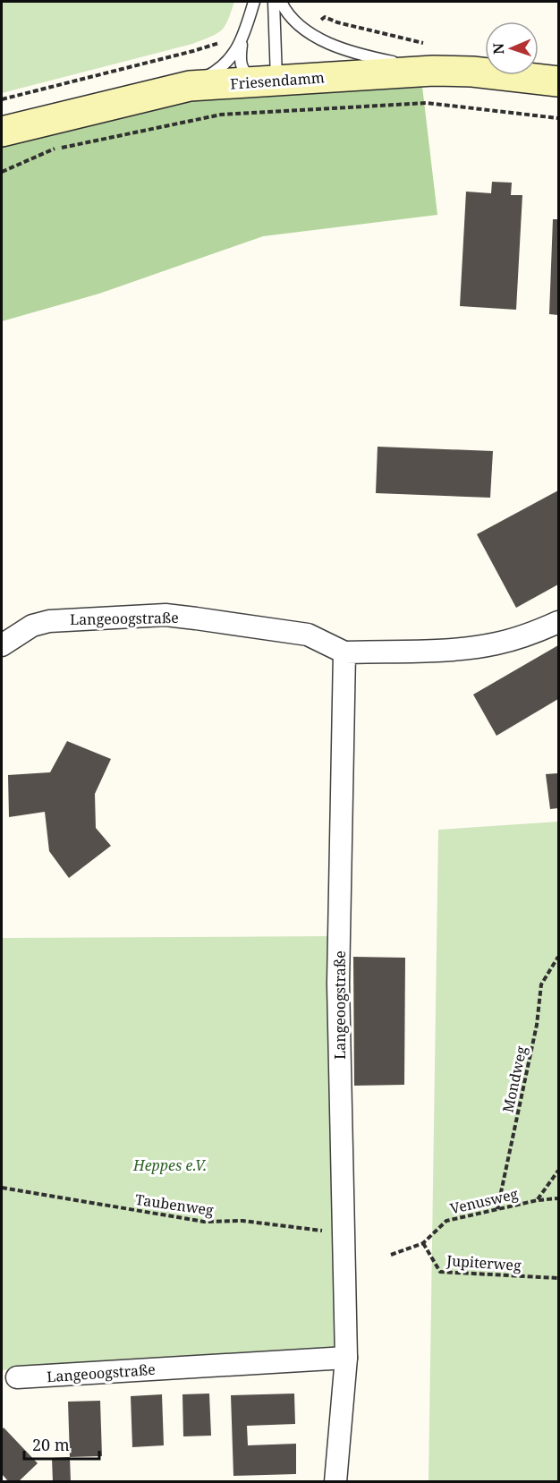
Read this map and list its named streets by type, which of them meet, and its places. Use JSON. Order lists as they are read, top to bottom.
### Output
{
  "streets": {
    "main road": ["Friesendamm"],
    "street": ["Langeoogstraße"],
    "path": [
      "Mondweg",
      "Venusweg",
      "Taubenweg",
      "Jupiterweg"
    ]
  },
  "crossings": [
    ["Langeoogstraße", "Taubenweg"],
    ["Mondweg", "Venusweg"],
    ["Venusweg", "Jupiterweg"]
  ],
  "parks": ["Heppes e.V."],
  "scale_bar": "20 m",
  "north": "left"
}
